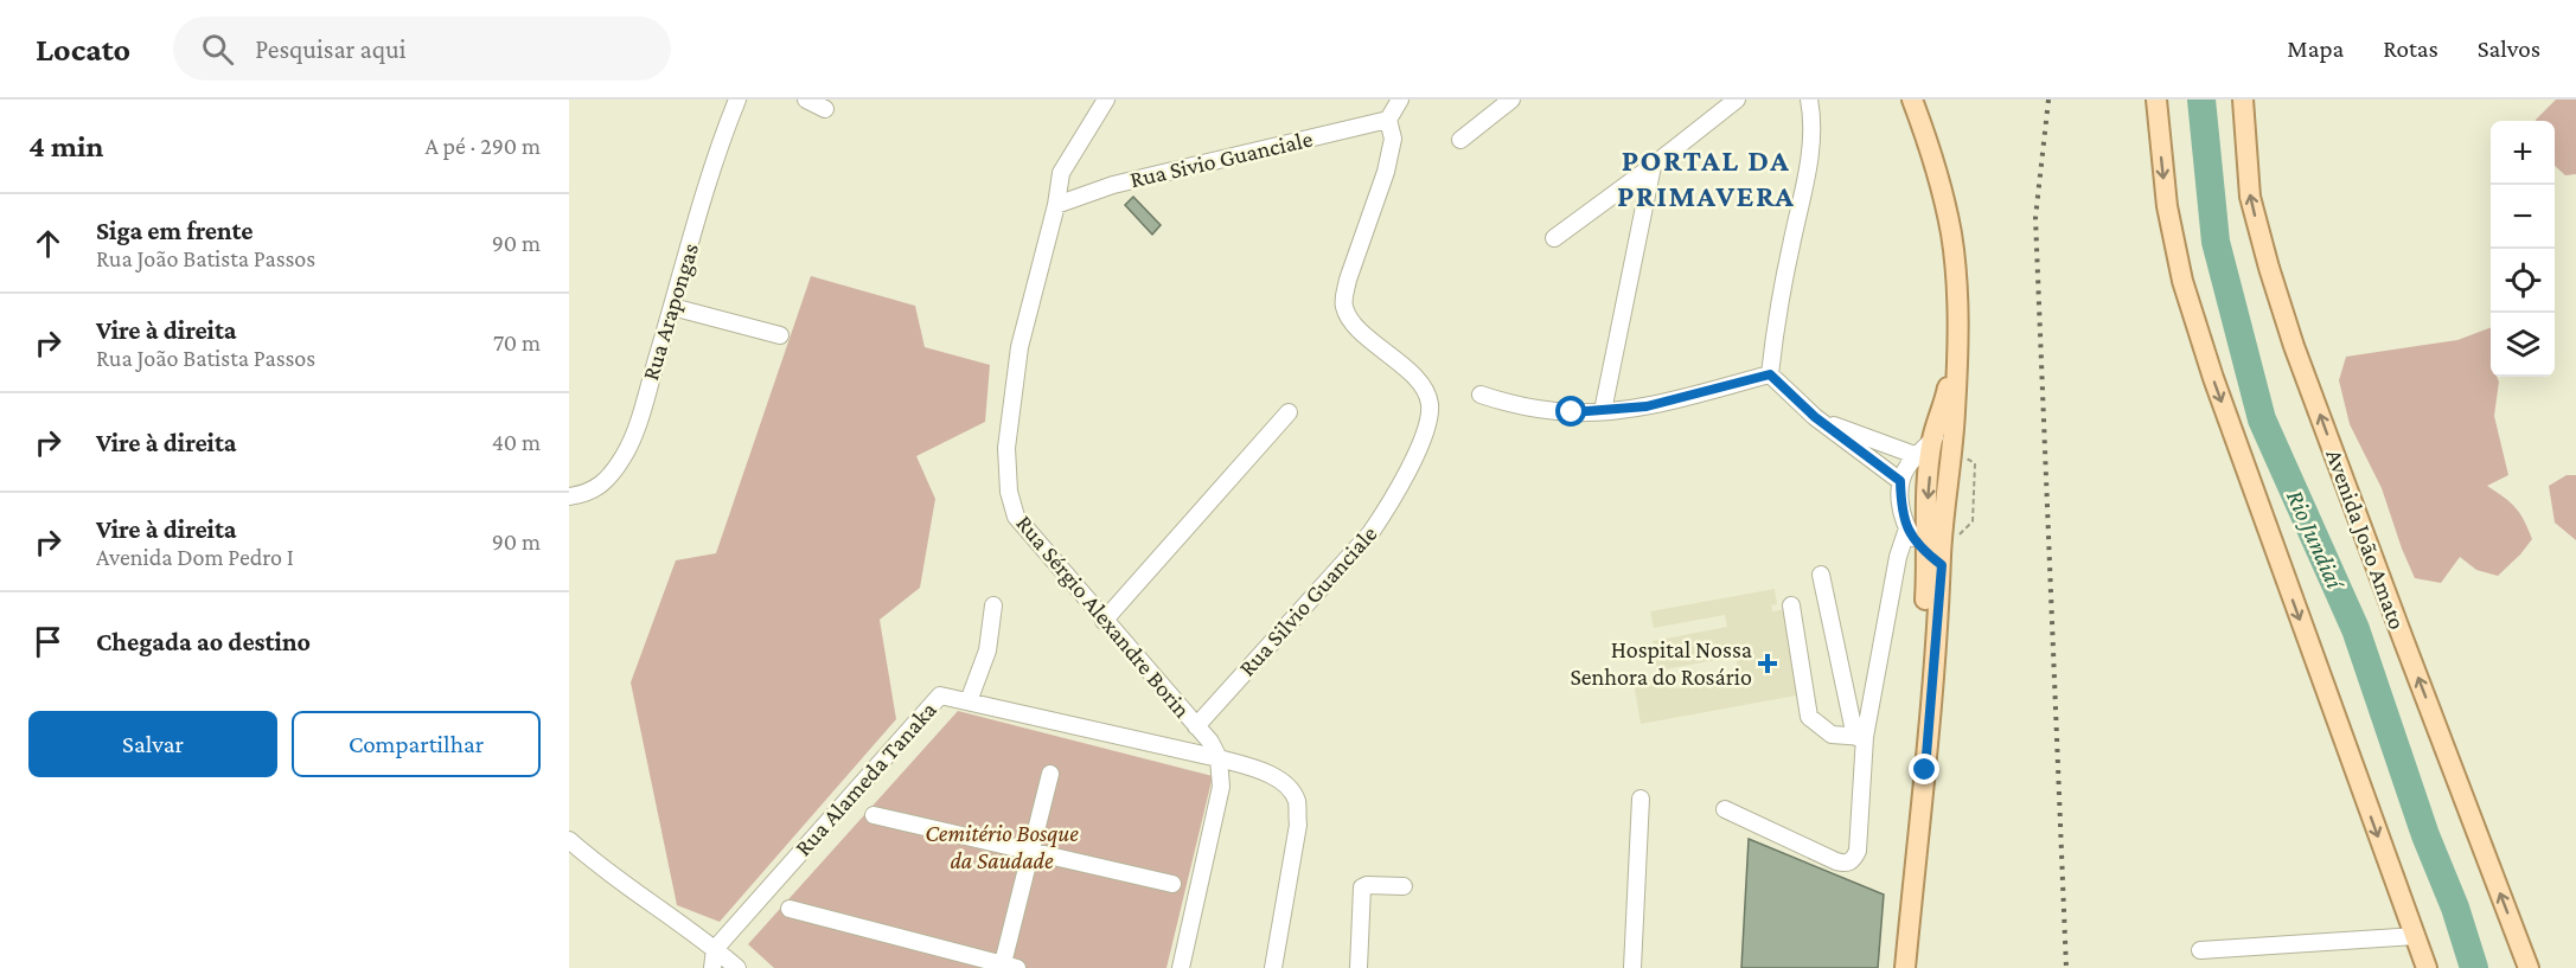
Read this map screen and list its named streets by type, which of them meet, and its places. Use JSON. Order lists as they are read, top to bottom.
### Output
{
  "streets": {
    "main road": ["Avenida João Amato"],
    "street": [
      "Rua Sivio Guanciale",
      "Rua Arapongas",
      "Rua Silvio Guanciale",
      "Rua Sérgio Alexandre Borin",
      "Rua Alameda Tanaka"
    ]
  },
  "crossings": [
    ["Rua Sivio Guanciale", "Rua Silvio Guanciale"],
    ["Rua Sivio Guanciale", "Rua Sérgio Alexandre Borin"],
    ["Rua Silvio Guanciale", "Rua Sérgio Alexandre Borin"]
  ],
  "districts": ["PORTAL DA PRIMAVERA"],
  "water": ["Rio Jundiaí"],
  "parks": ["Cemitério Bosque da Saudade"],
  "places": {
    "health": ["Hospital Nossa Senhora do Rosário"]
  },
  "page": {
    "header": "Locato",
    "search": "Pesquisar aqui",
    "nav": ["Mapa", "Rotas", "Salvos"],
    "heading": ["4 min", "A pé · 290 m"],
    "map_buttons": ["+", "−"],
    "list": [
      ["Siga em frente", "Rua João Batista Passos", "90 m"],
      ["Vire à direita", "Rua João Batista Passos", "70 m"],
      ["Vire à direita", "40 m"],
      ["Vire à direita", "Avenida Dom Pedro I", "90 m"],
      "Chegada ao destino"
    ],
    "buttons": ["Salvar", "Compartilhar"]
  }
}
